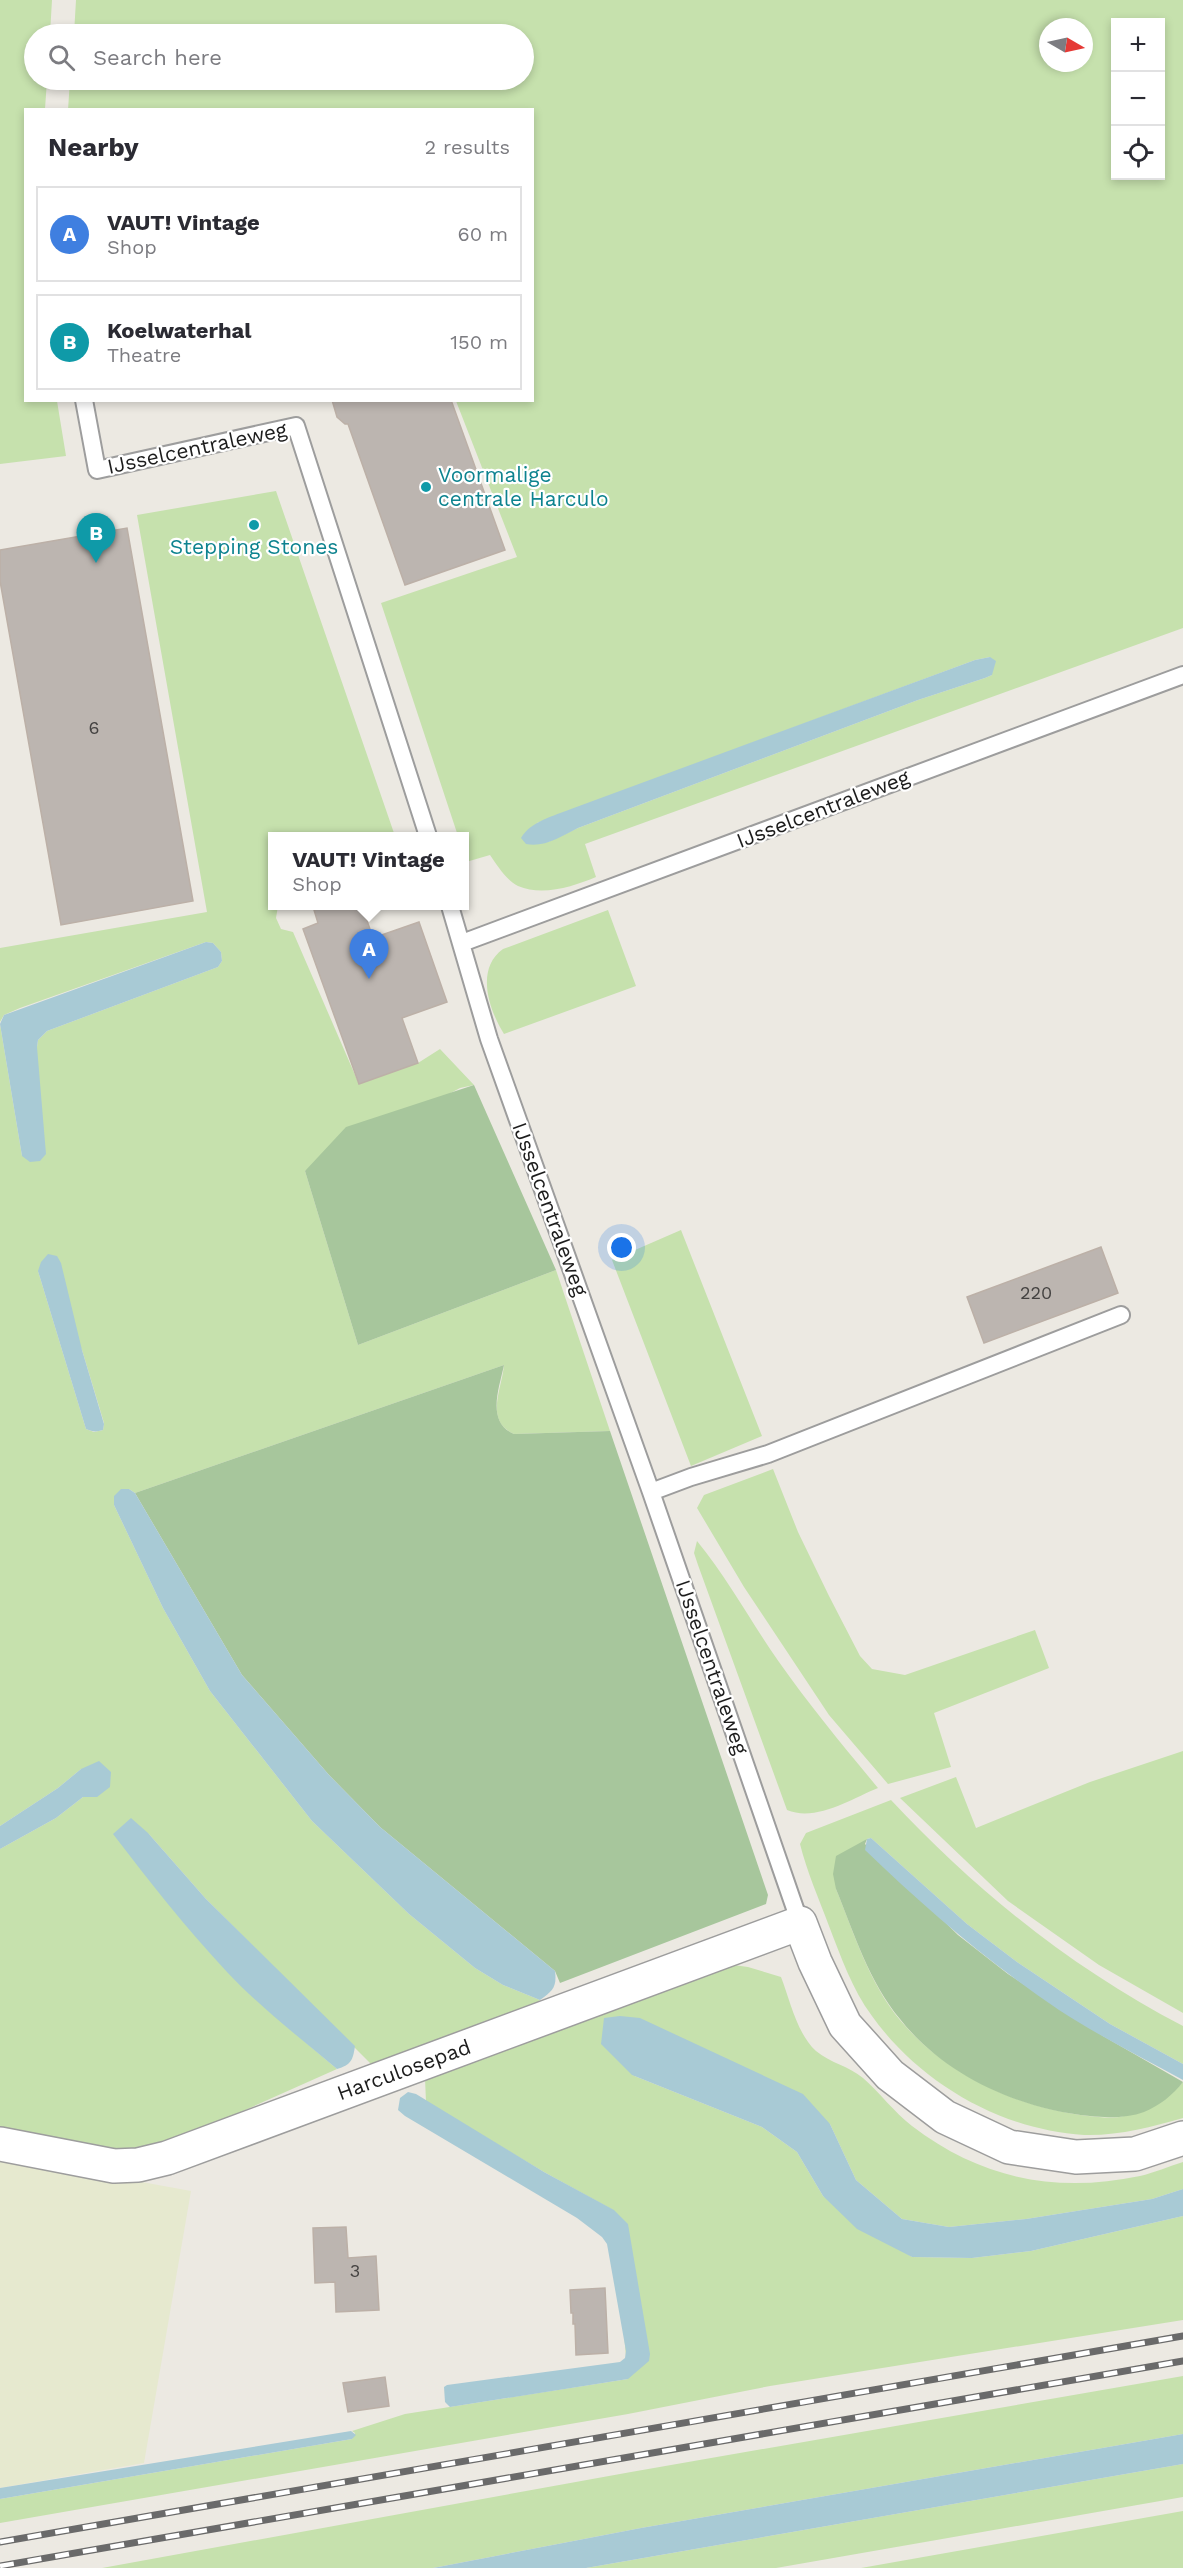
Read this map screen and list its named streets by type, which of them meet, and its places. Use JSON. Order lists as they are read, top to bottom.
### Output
{
  "streets": {
    "street": ["IJsselcentraleweg", "Harculosepad"]
  },
  "crossings": [
    ["IJsselcentraleweg", "Harculosepad"]
  ],
  "places": ["Voormalige centrale Harculo", "Stepping Stones"],
  "house_numbers": ["6", "220", "3"],
  "north": "right",
  "page": {
    "map_buttons": ["+", "−"],
    "search": "Search here",
    "heading": ["Nearby", "2 results"],
    "list": [
      {
        "mark": "A",
        "name": "VAUT! Vintage",
        "note": "Shop",
        "value": "60 m"
      },
      {
        "mark": "B",
        "name": "Koelwaterhal",
        "note": "Theatre",
        "value": "150 m"
      }
    ],
    "pins": ["B", "A"],
    "popup": ["VAUT! Vintage", "Shop"]
  }
}
